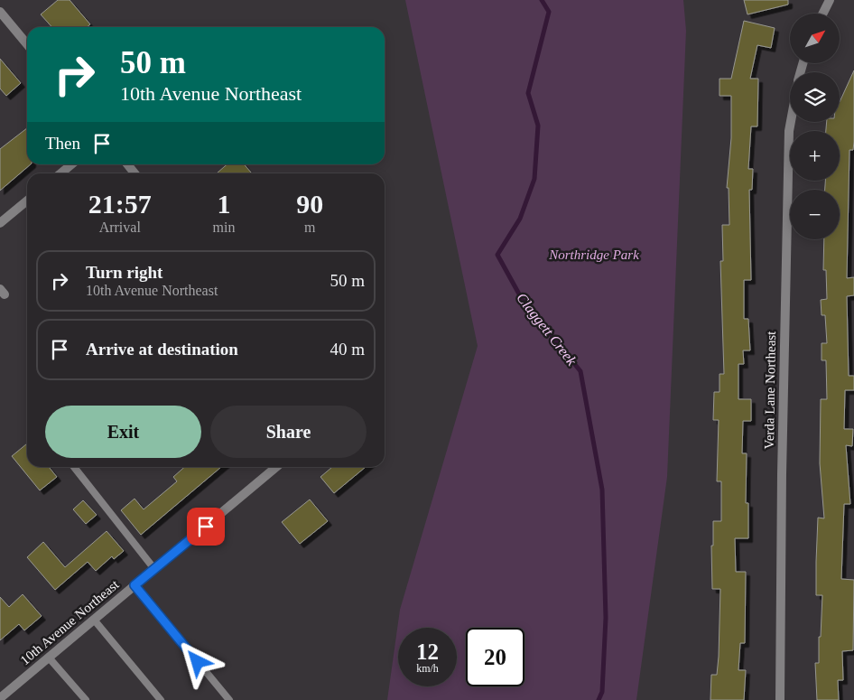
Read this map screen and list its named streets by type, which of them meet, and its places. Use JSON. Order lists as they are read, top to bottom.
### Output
{
  "streets": {
    "street": ["Verda Lane Northeast", "10th Avenue Northeast"]
  },
  "water": ["Claggett Creek"],
  "parks": ["Northridge Park"],
  "north": "top right",
  "page": {
    "map_buttons": ["+", "−"],
    "turn": ["50 m", "10th Avenue Northeast"],
    "then": "Then",
    "eta": [
      "21:57",
      "Arrival",
      "1",
      "min",
      "90",
      "m"
    ],
    "list": [
      {
        "name": "Turn right",
        "note": "10th Avenue Northeast",
        "value": "50 m"
      },
      {
        "name": "Arrive at destination",
        "value": "40 m"
      }
    ],
    "buttons": ["Exit", "Share"],
    "speed": "12 km/h",
    "limit": "20"
  }
}
